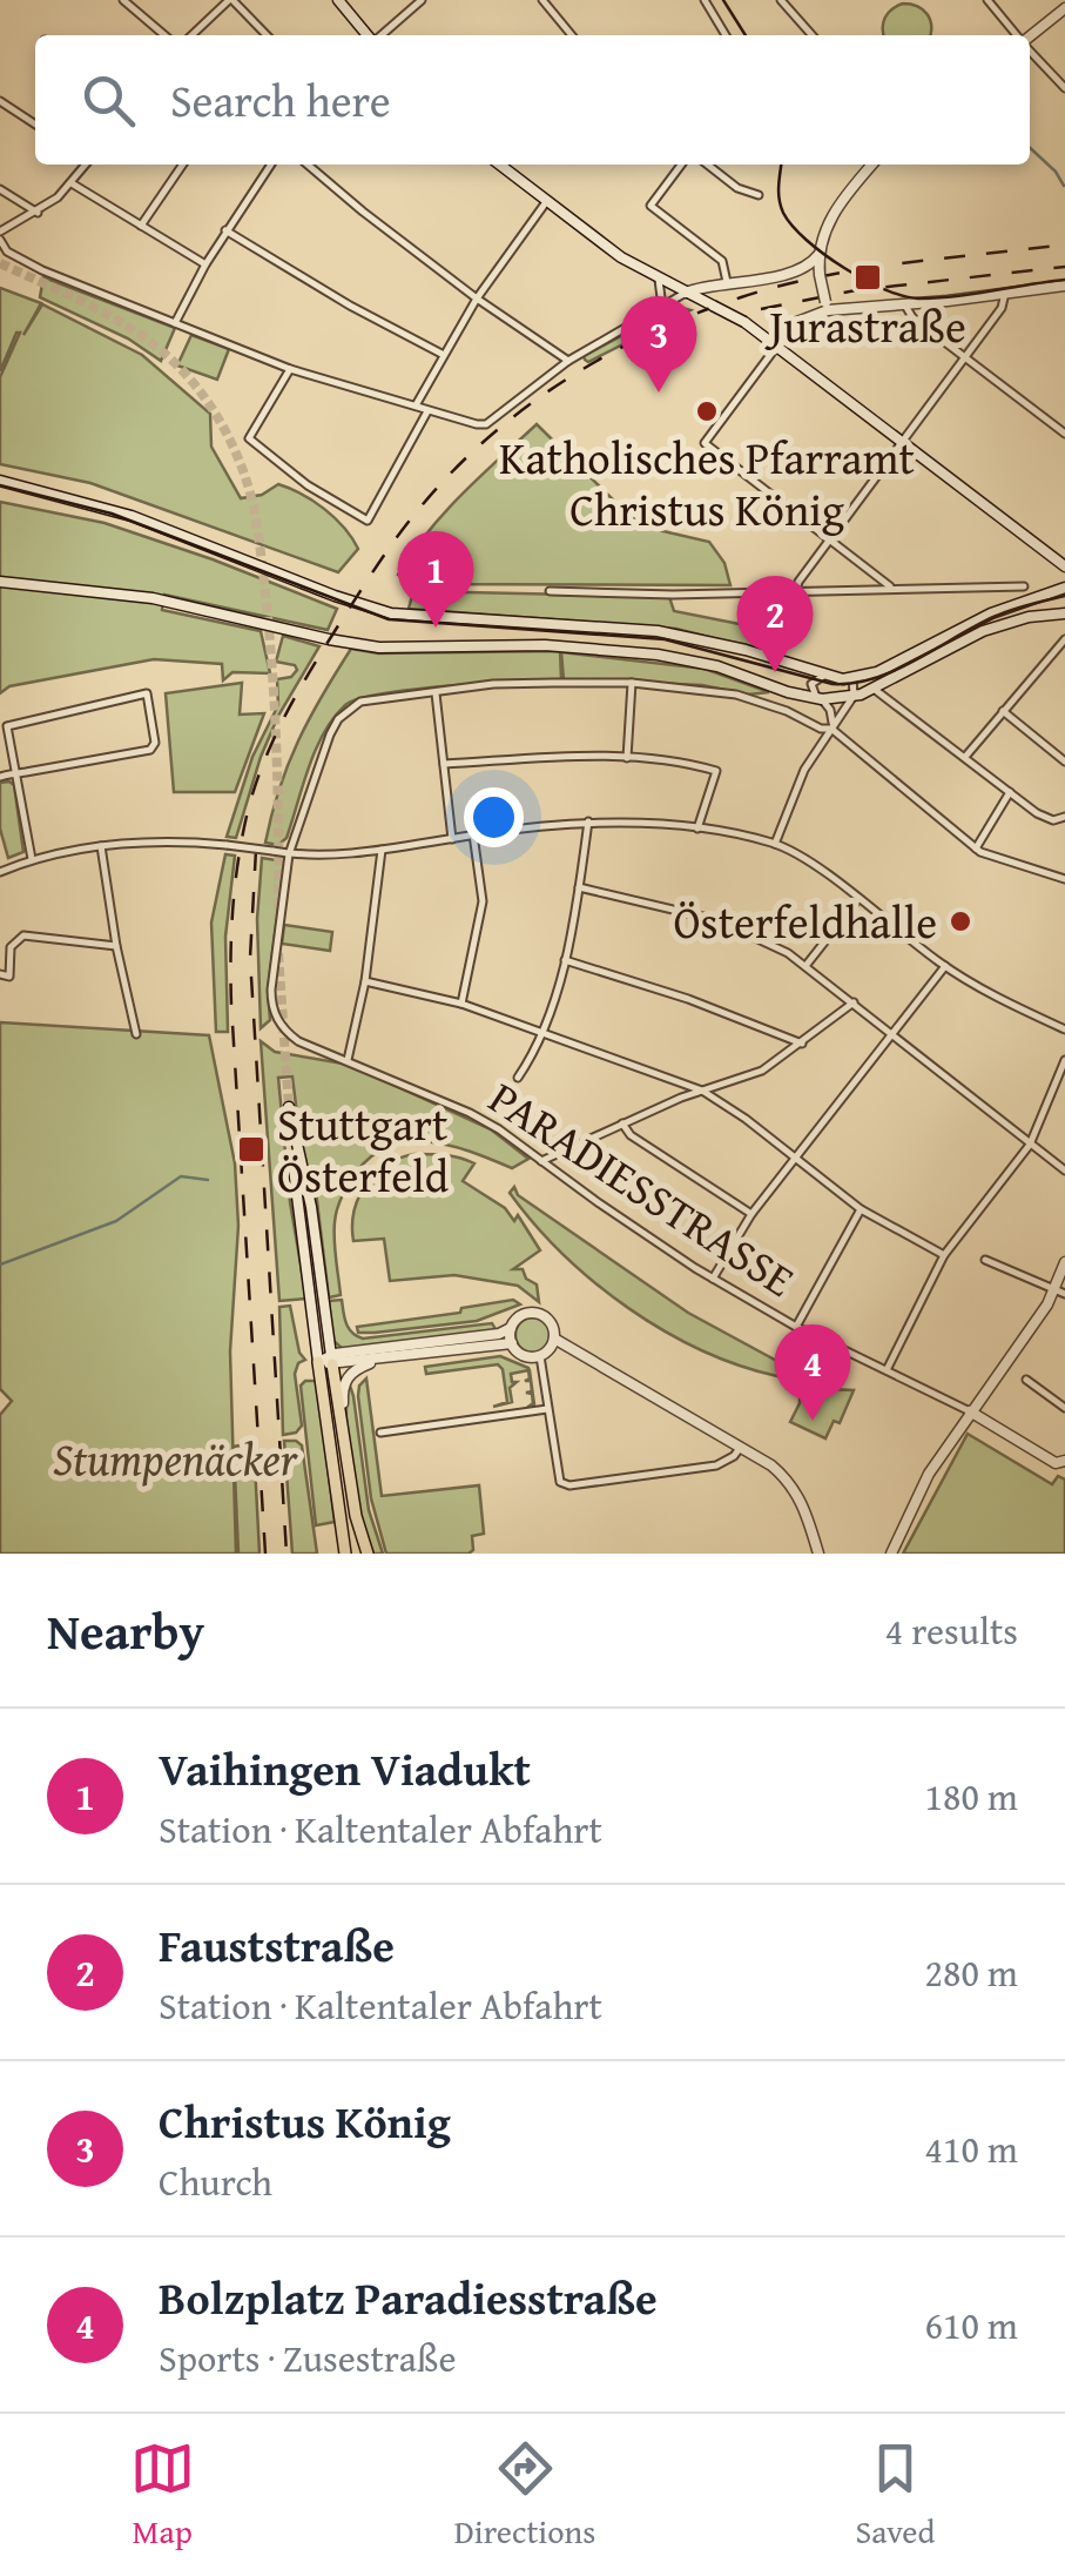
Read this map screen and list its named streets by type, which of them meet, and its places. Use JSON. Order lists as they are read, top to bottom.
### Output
{
  "streets": {
    "street": ["PARADIESSTRASSE"]
  },
  "parks": ["Stumpenäcker"],
  "places": {
    "transit": ["Jurastraße", "Stuttgart Österfeld"],
    "other": ["Katholisches Pfarramt Christus König", "Österfeldhalle"]
  },
  "page": {
    "search": "Search here",
    "pins": [
      "3",
      "1",
      "2",
      "4"
    ],
    "heading": ["Nearby", "4 results"],
    "list": [
      {
        "mark": "1",
        "name": "Vaihingen Viadukt",
        "note": "Station · Kaltentaler Abfahrt",
        "value": "180 m"
      },
      {
        "mark": "2",
        "name": "Fauststraße",
        "note": "Station · Kaltentaler Abfahrt",
        "value": "280 m"
      },
      {
        "mark": "3",
        "name": "Christus König",
        "note": "Church",
        "value": "410 m"
      },
      {
        "mark": "4",
        "name": "Bolzplatz Paradiesstraße",
        "note": "Sports · Zusestraße",
        "value": "610 m"
      }
    ],
    "nav": ["Map", "Directions", "Saved"]
  }
}
